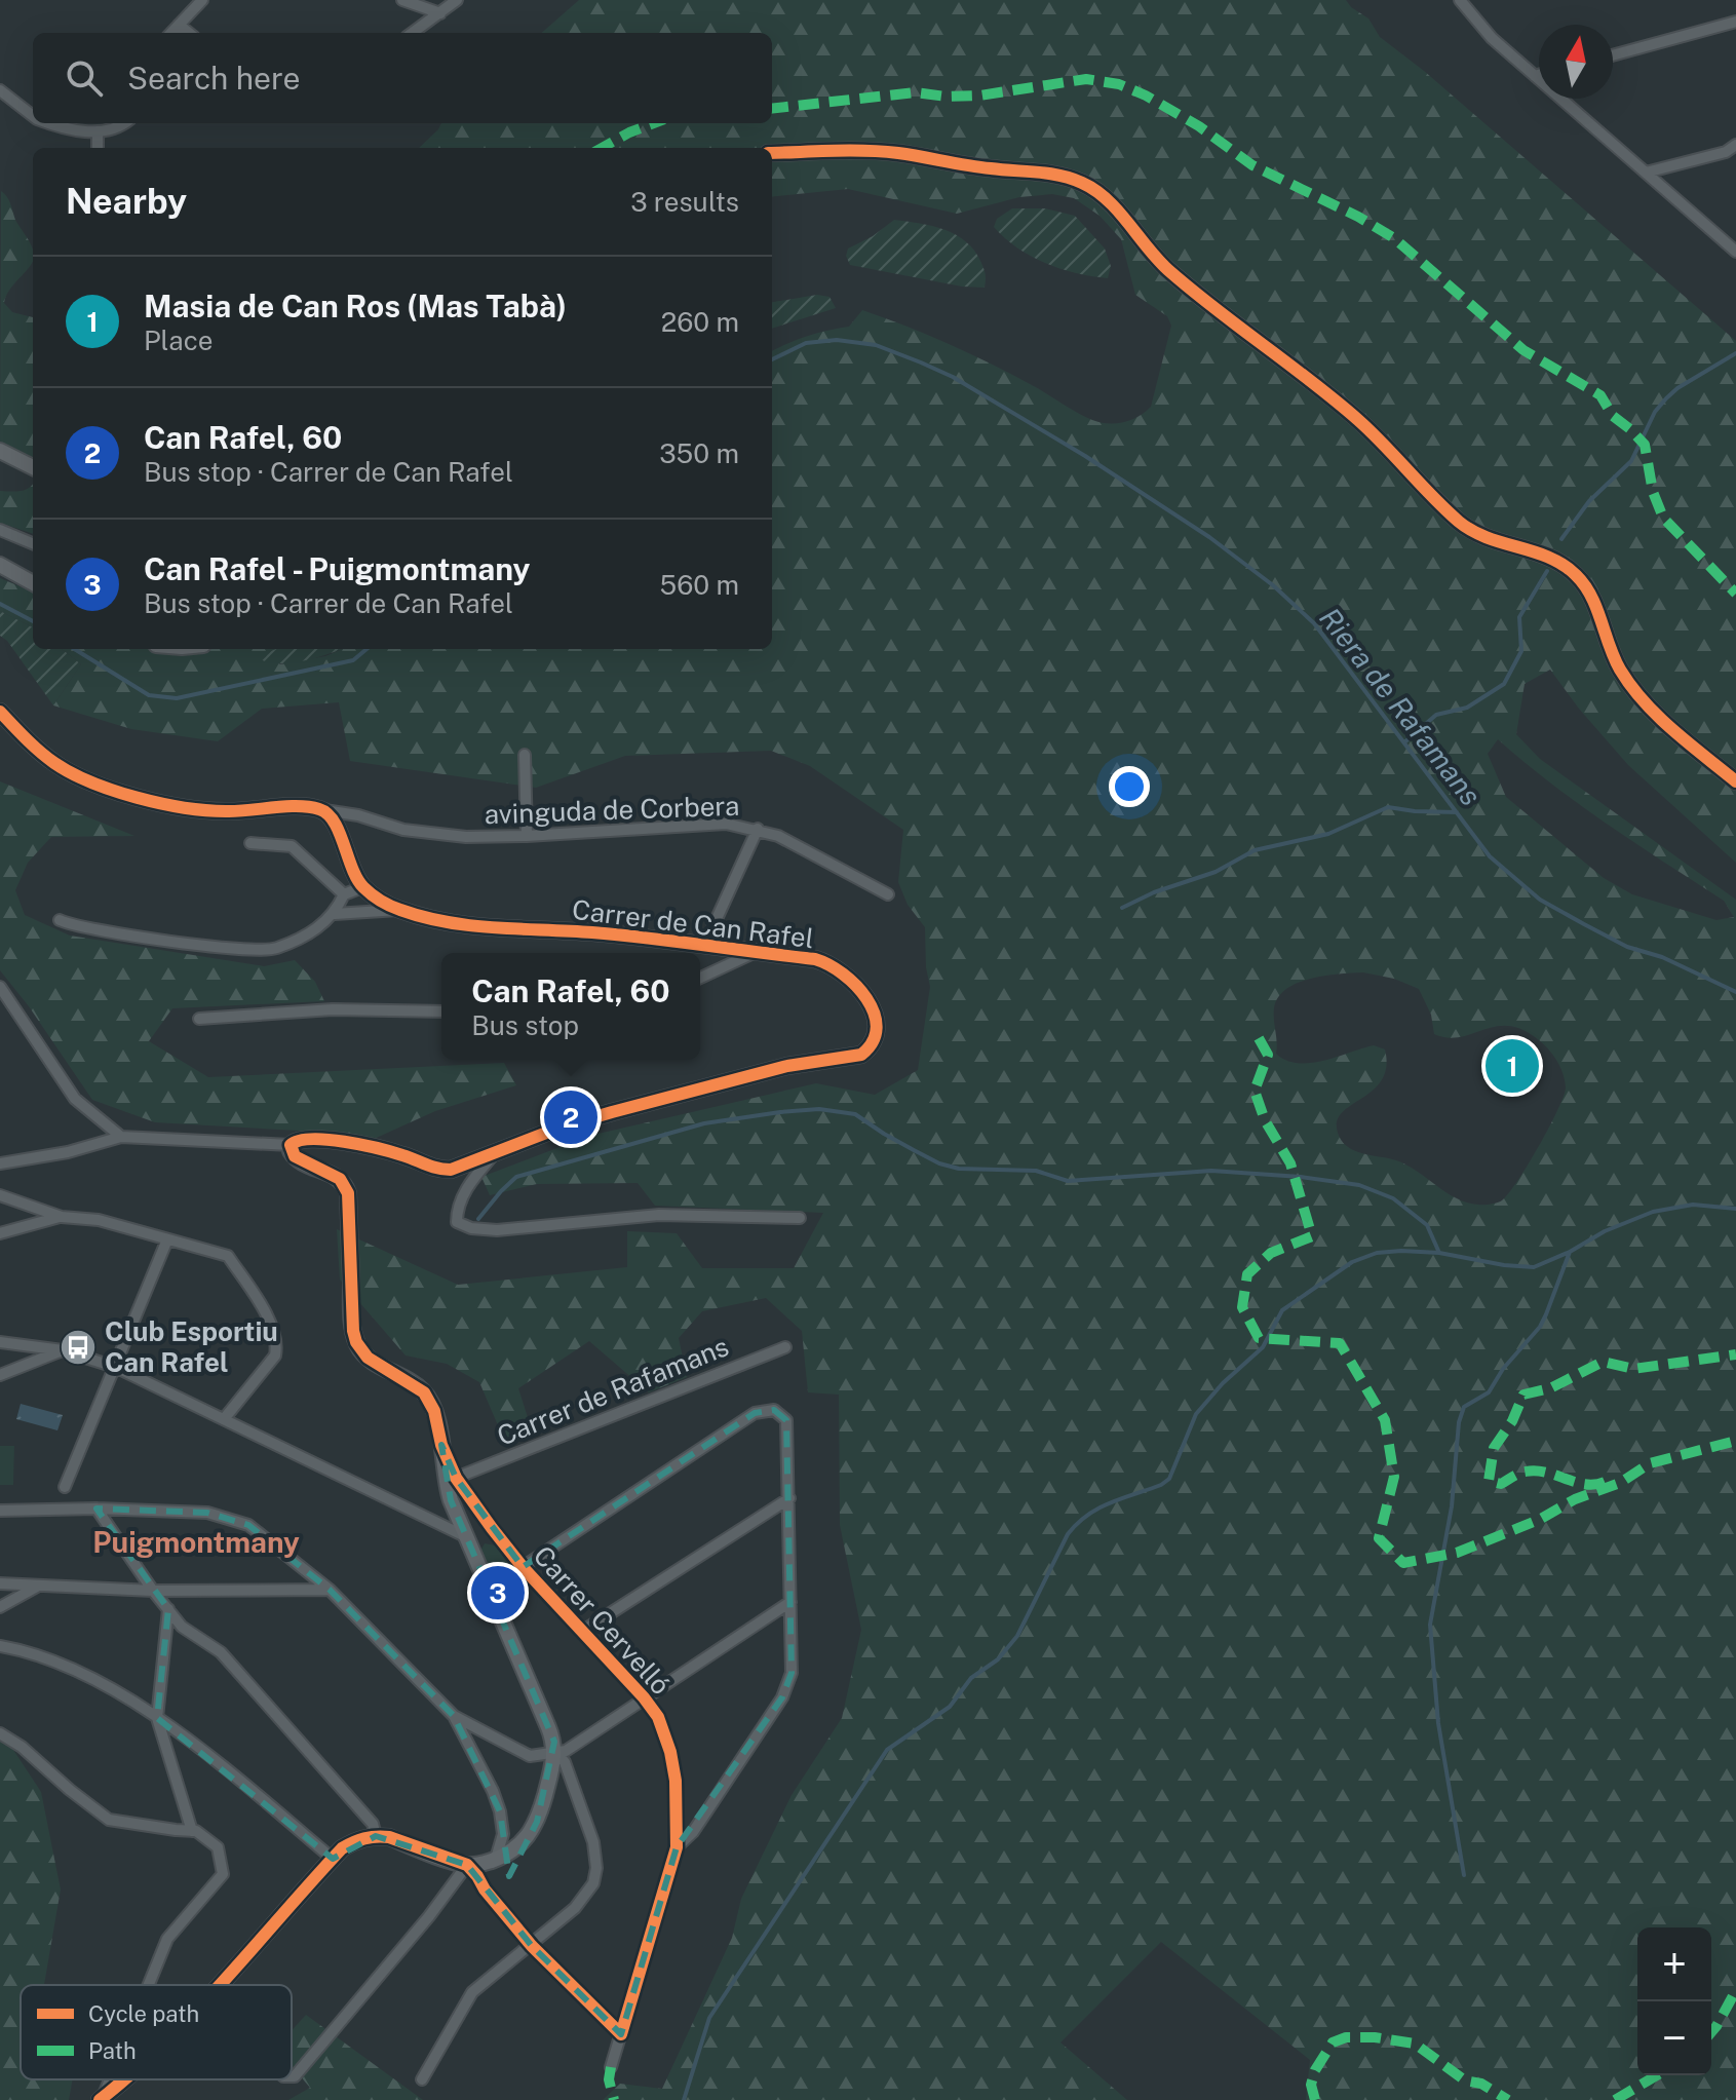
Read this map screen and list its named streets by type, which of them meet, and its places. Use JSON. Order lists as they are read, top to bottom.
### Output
{
  "streets": {
    "street": [
      "avinguda de Corbera",
      "Carrer de Can Rafel",
      "Carrer de Rafamans",
      "Carrer Cervelló"
    ]
  },
  "crossings": [
    ["Carrer de Rafamans", "Carrer Cervelló"]
  ],
  "districts": ["Puigmontmany"],
  "water": ["Riera de Rafamans"],
  "places": {
    "bus stop": ["Club Esportiu Can Rafel"]
  },
  "legend": ["Cycle path", "Path"],
  "north": "top",
  "page": {
    "search": "Search here",
    "heading": ["Nearby", "3 results"],
    "list": [
      {
        "mark": "1",
        "name": "Masia de Can Ros (Mas Tabà)",
        "note": "Place",
        "value": "260 m"
      },
      {
        "mark": "2",
        "name": "Can Rafel, 60",
        "note": "Bus stop · Carrer de Can Rafel",
        "value": "350 m"
      },
      {
        "mark": "3",
        "name": "Can Rafel - Puigmontmany",
        "note": "Bus stop · Carrer de Can Rafel",
        "value": "560 m"
      }
    ],
    "popup": ["Can Rafel, 60", "Bus stop"],
    "pins": ["1", "2", "3"],
    "map_buttons": ["+", "−"]
  }
}
